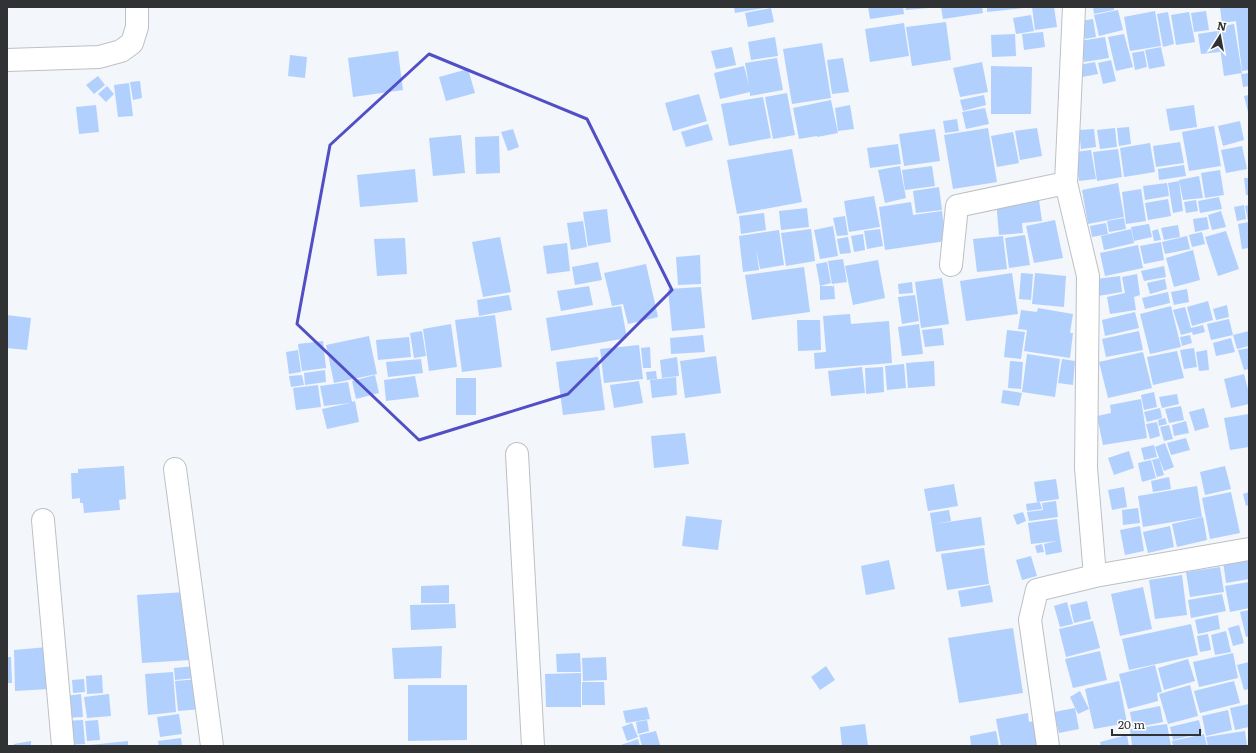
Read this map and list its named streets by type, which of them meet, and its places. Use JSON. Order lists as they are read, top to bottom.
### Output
{
  "scale_bar": "20 m",
  "north": "top"
}
